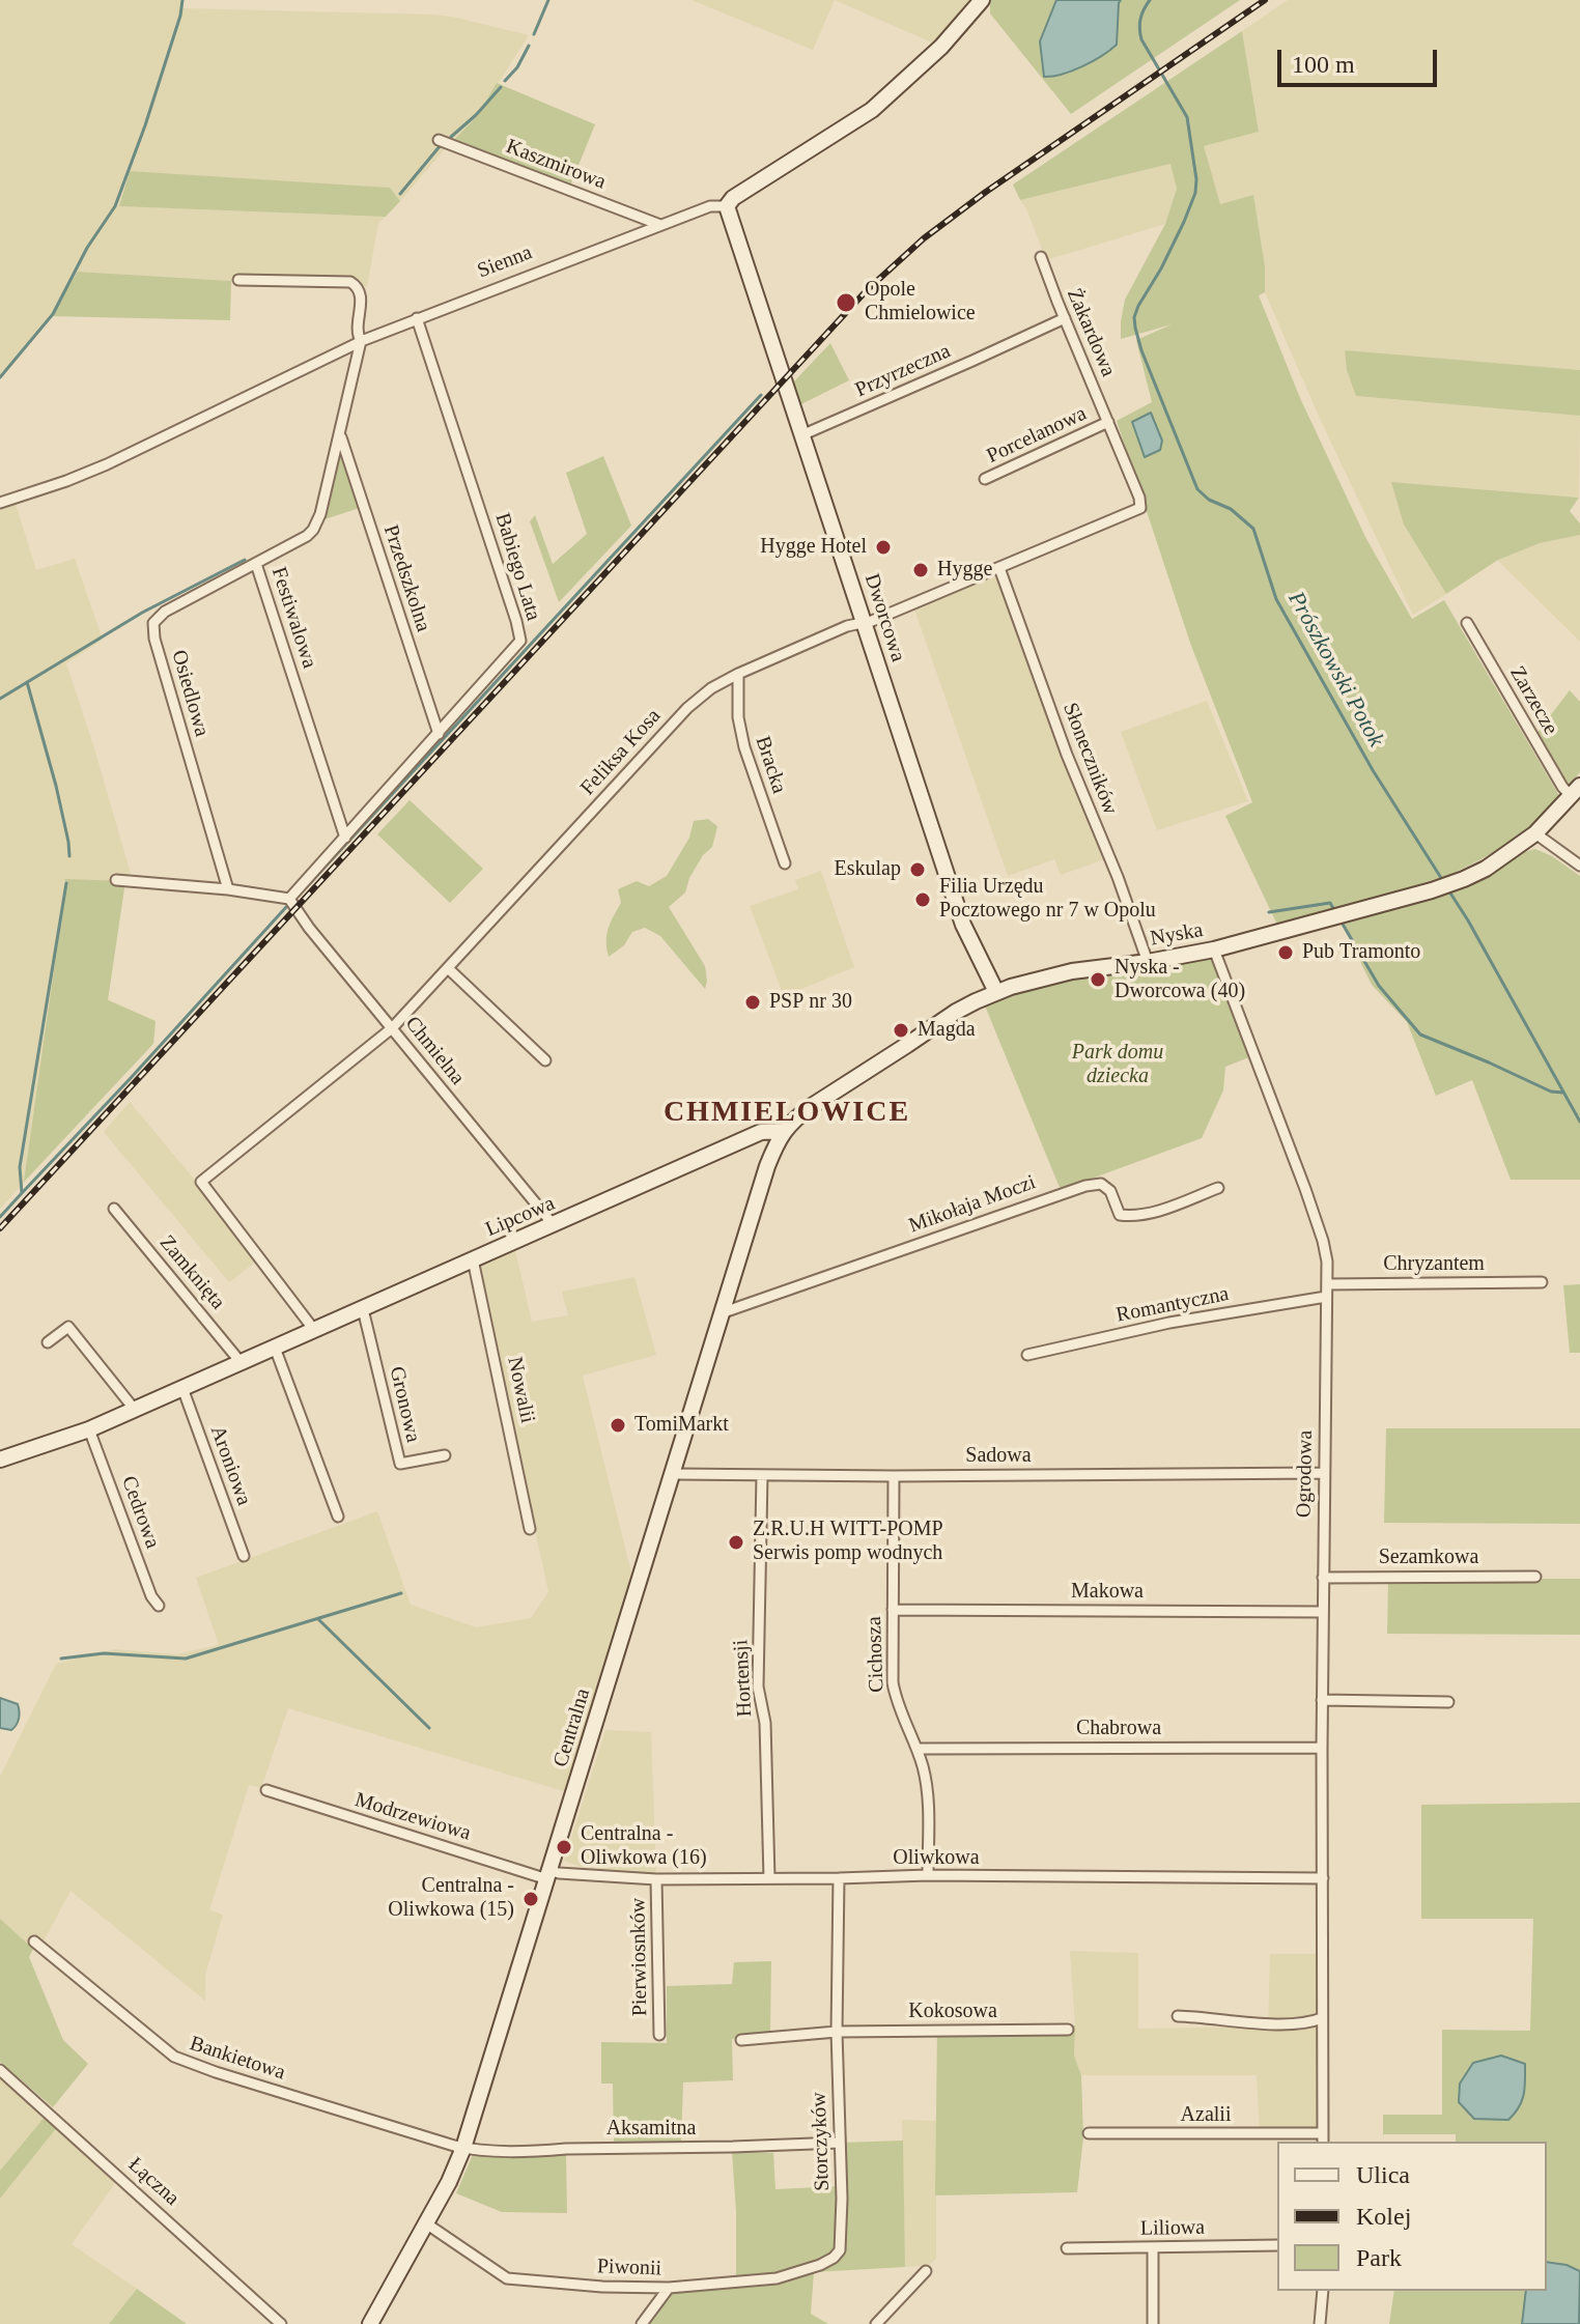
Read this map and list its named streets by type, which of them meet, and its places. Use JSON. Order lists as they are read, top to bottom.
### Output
{
  "streets": {
    "street": [
      "Kaszmirowa",
      "Sienna",
      "Żakardowa",
      "Przyrzeczna",
      "Porcelanowa",
      "Babiego Lata",
      "Przedszkolna",
      "Festiwalowa",
      "Dworcowa",
      "Osiedlowa",
      "Zarzecze",
      "Feliksa Kosa",
      "Słoneczników",
      "Bracka",
      "Nyska",
      "Chmielna",
      "Mikołaja Moczi",
      "Lipcowa",
      "Chryzantem",
      "Zamknięta",
      "Romantyczna",
      "Nowalii",
      "Gronowa",
      "Sadowa",
      "Aroniowa",
      "Ogrodowa",
      "Cedrowa",
      "Sezamkowa",
      "Makowa",
      "Cichosza",
      "Hortensji",
      "Centralna",
      "Chabrowa",
      "Modrzewiowa",
      "Oliwkowa",
      "Pierwiosnków",
      "Kokosowa",
      "Bankietowa",
      "Azalii",
      "Aksamitna",
      "Storczyków",
      "Łączna",
      "Liliowa",
      "Piwonii"
    ]
  },
  "crossings": [
    ["Kaszmirowa", "Sienna"],
    ["Sienna", "Babiego Lata"],
    ["Sienna", "Festiwalowa"],
    ["Sienna", "Dworcowa"],
    ["Żakardowa", "Przyrzeczna"],
    ["Żakardowa", "Porcelanowa"],
    ["Przyrzeczna", "Dworcowa"],
    ["Porcelanowa", "Feliksa Kosa"],
    ["Babiego Lata", "Przedszkolna"],
    ["Babiego Lata", "Festiwalowa"],
    ["Babiego Lata", "Chmielna"],
    ["Przedszkolna", "Festiwalowa"],
    ["Festiwalowa", "Osiedlowa"],
    ["Dworcowa", "Feliksa Kosa"],
    ["Dworcowa", "Nyska"],
    ["Zarzecze", "Nyska"],
    ["Feliksa Kosa", "Słoneczników"],
    ["Feliksa Kosa", "Bracka"],
    ["Feliksa Kosa", "Chmielna"],
    ["Feliksa Kosa", "Lipcowa"],
    ["Słoneczników", "Nyska"],
    ["Nyska", "Lipcowa"],
    ["Nyska", "Ogrodowa"],
    ["Nyska", "Centralna"],
    ["Chmielna", "Lipcowa"],
    ["Mikołaja Moczi", "Centralna"],
    ["Lipcowa", "Zamknięta"],
    ["Lipcowa", "Nowalii"],
    ["Lipcowa", "Gronowa"],
    ["Lipcowa", "Aroniowa"],
    ["Lipcowa", "Cedrowa"],
    ["Lipcowa", "Centralna"],
    ["Chryzantem", "Ogrodowa"],
    ["Romantyczna", "Ogrodowa"],
    ["Sadowa", "Ogrodowa"],
    ["Sadowa", "Cichosza"],
    ["Sadowa", "Hortensji"],
    ["Sadowa", "Centralna"],
    ["Ogrodowa", "Sezamkowa"],
    ["Ogrodowa", "Makowa"],
    ["Ogrodowa", "Chabrowa"],
    ["Ogrodowa", "Oliwkowa"],
    ["Ogrodowa", "Azalii"],
    ["Makowa", "Cichosza"],
    ["Cichosza", "Chabrowa"],
    ["Cichosza", "Oliwkowa"],
    ["Hortensji", "Oliwkowa"],
    ["Centralna", "Modrzewiowa"],
    ["Centralna", "Oliwkowa"],
    ["Centralna", "Bankietowa"],
    ["Centralna", "Aksamitna"],
    ["Centralna", "Piwonii"],
    ["Modrzewiowa", "Oliwkowa"],
    ["Oliwkowa", "Pierwiosnków"],
    ["Oliwkowa", "Storczyków"],
    ["Kokosowa", "Storczyków"],
    ["Bankietowa", "Aksamitna"],
    ["Aksamitna", "Storczyków"],
    ["Storczyków", "Piwonii"]
  ],
  "districts": ["CHMIELOWICE"],
  "water": ["Prószkowski Potok"],
  "parks": ["Park domu dziecka"],
  "places": [
    "Opole Chmielowice",
    "Hygge Hotel",
    "Hygge",
    "Eskulap",
    "Filia Urzędu Pocztowego nr 7 w Opolu",
    "Pub Tramonto",
    "Nyska - Dworcowa (40)",
    "PSP nr 30",
    "Magda",
    "TomiMarkt",
    "Z.R.U.H WITT-POMP Serwis pomp wodnych",
    "Centralna - Oliwkowa (16)",
    "Centralna - Oliwkowa (15)"
  ],
  "legend": ["Ulica", "Kolej", "Park"],
  "scale_bar": "100 m"
}
